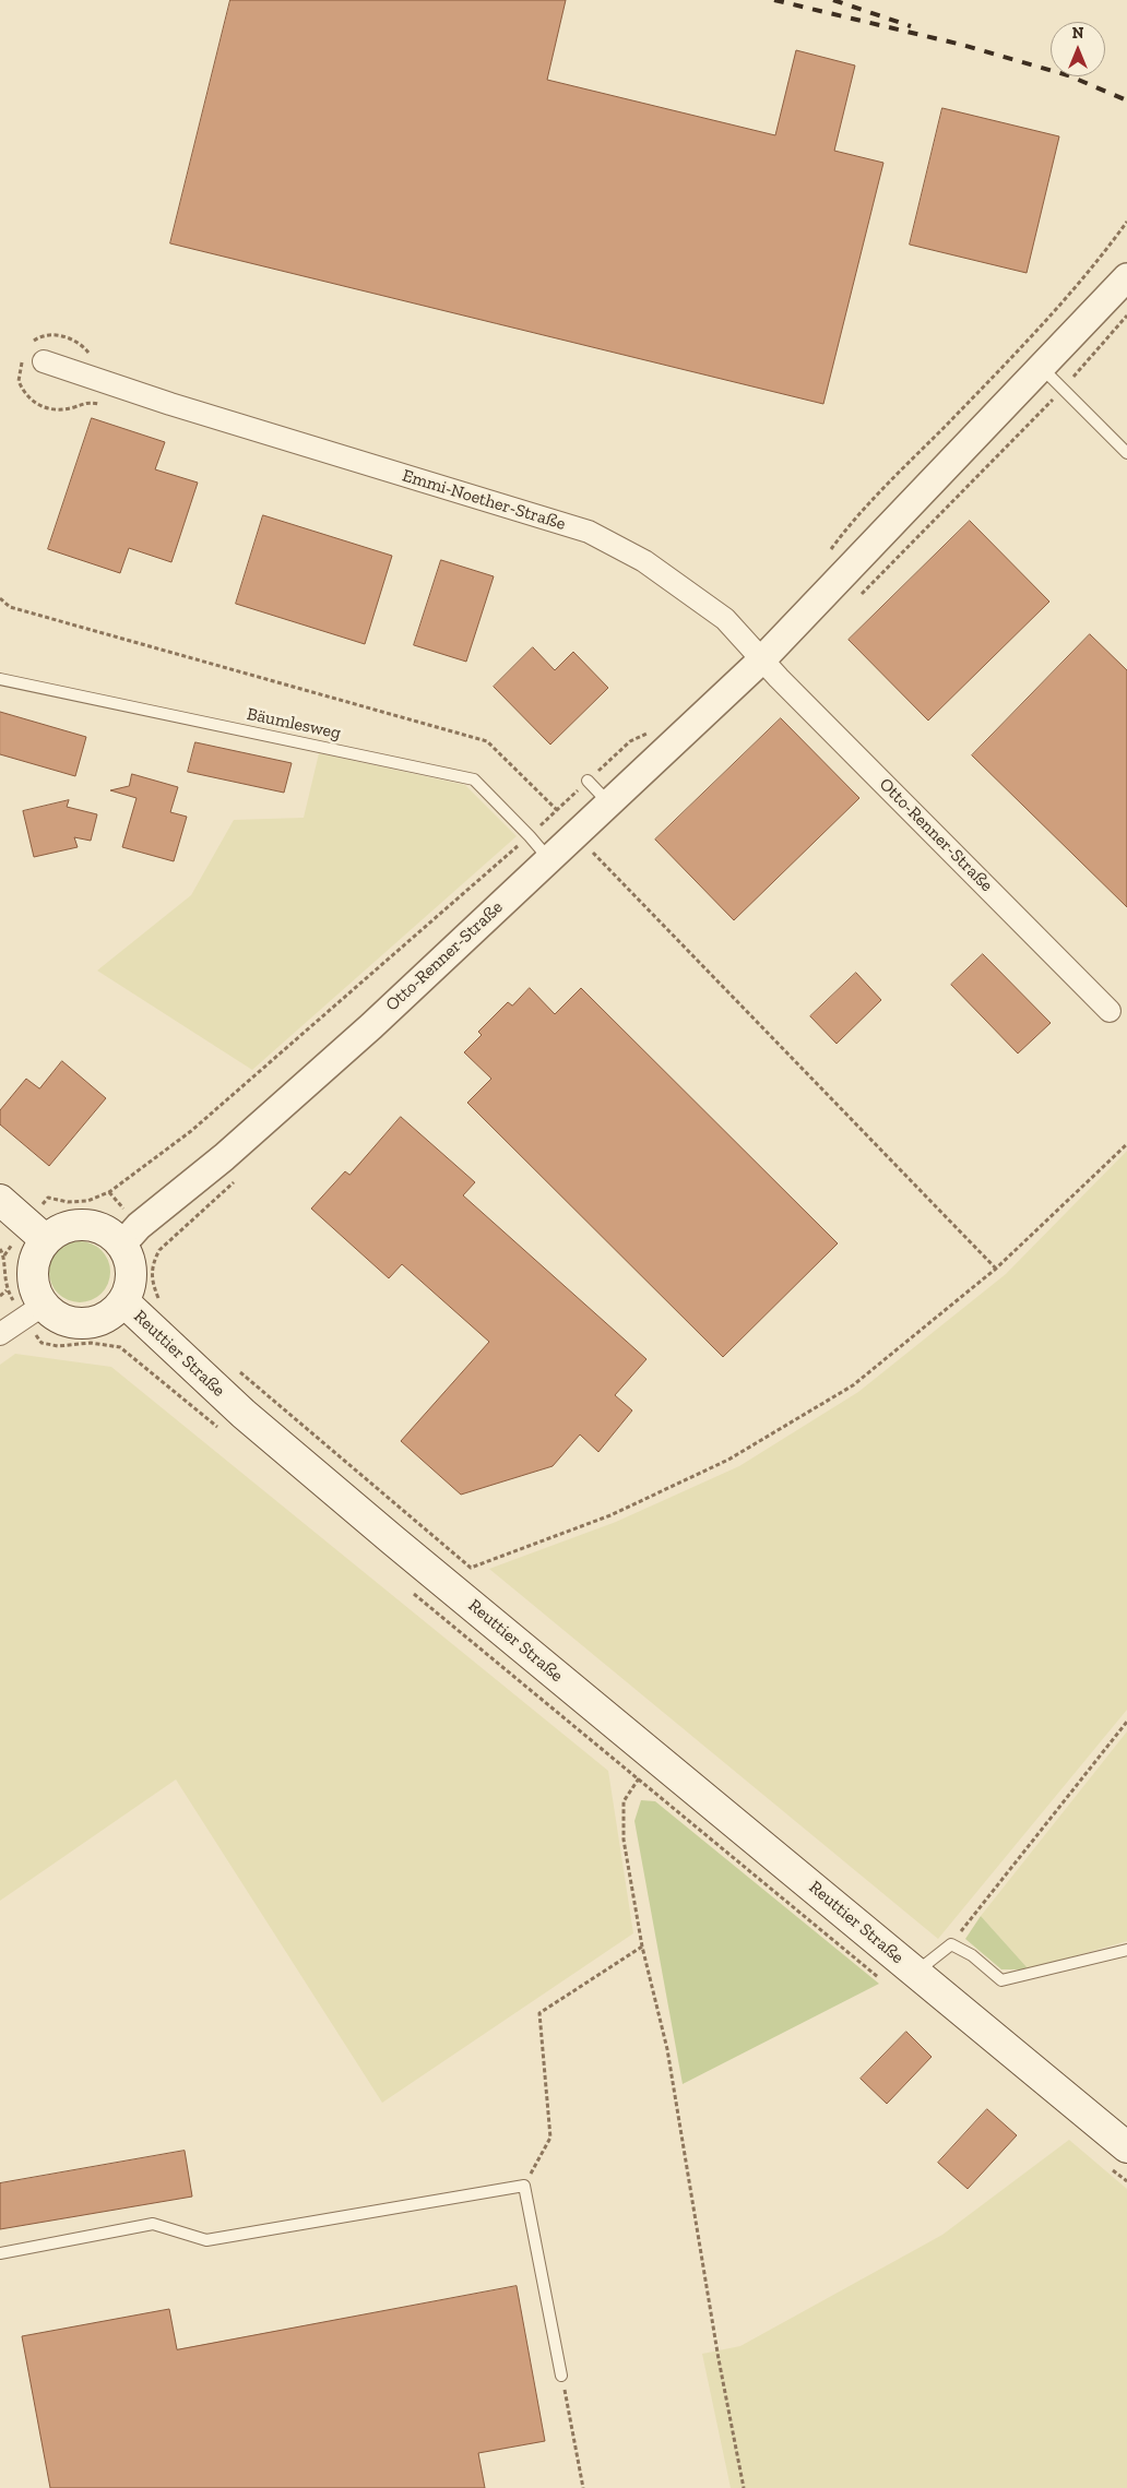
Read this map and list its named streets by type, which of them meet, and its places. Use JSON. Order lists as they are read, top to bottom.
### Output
{
  "streets": {
    "main road": ["Reuttier Straße"],
    "street": ["Emmi-Noether-Straße", "Otto-Renner-Straße"],
    "lane": ["Bäumlesweg"]
  },
  "crossings": [
    ["Emmi-Noether-Straße", "Otto-Renner-Straße"],
    ["Bäumlesweg", "Otto-Renner-Straße"],
    ["Otto-Renner-Straße", "Reuttier Straße"]
  ],
  "north": "top"
}
